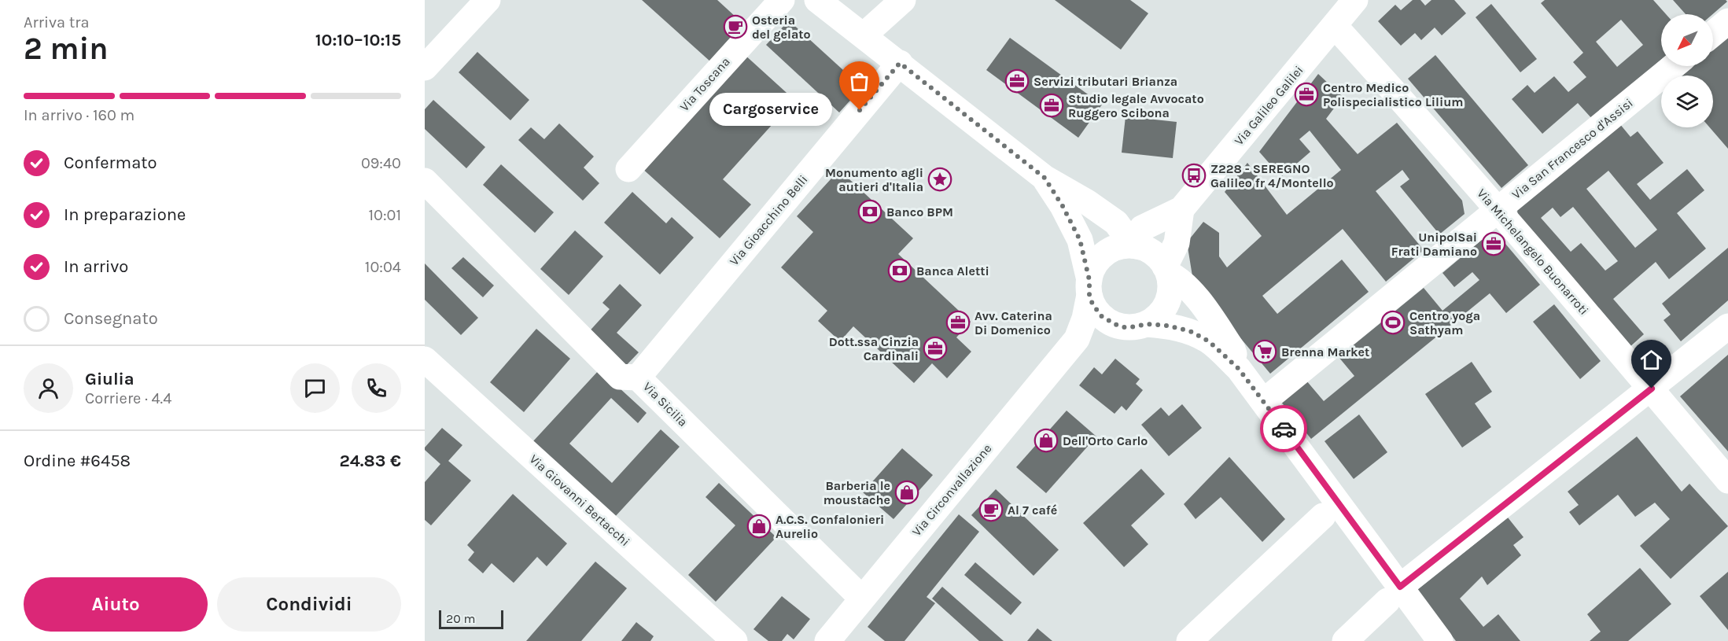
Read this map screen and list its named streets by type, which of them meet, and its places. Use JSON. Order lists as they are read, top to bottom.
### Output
{
  "streets": {
    "street": [
      "Via Toscana",
      "Via Galileo Galilei",
      "Via San Francesco d'Assisi",
      "Via Gioacchino Belli",
      "Via Michelangelo Buonarroti",
      "Via Sicilia",
      "Via Circonvallazione",
      "Via Giovanni Bertacchi"
    ]
  },
  "crossings": [
    ["Via Galileo Galilei", "Via Michelangelo Buonarroti"],
    ["Via Galileo Galilei", "Via Circonvallazione"],
    ["Via San Francesco d'Assisi", "Via Michelangelo Buonarroti"],
    ["Via Gioacchino Belli", "Via Sicilia"],
    ["Via Sicilia", "Via Circonvallazione"]
  ],
  "places": {
    "cafe": ["Osteria del gelato", "Al 7 café"],
    "office": [
      "Servizi tributari Brianza",
      "Centro Medico Polispecialistico Lilium",
      "Studio legale Avvocato Ruggero Scibona",
      "UnipolSai Frati Damiano",
      "Avv. Caterina Di Domenico",
      "Dott.ssa Cinzia Cardinali"
    ],
    "other": ["Cargoservice"],
    "bus stop": ["Z228 - SEREGNO Galileo fr 4/Montello"],
    "place": ["Monumento agli autieri d'Italia"],
    "bank": ["Banco BPM", "Banca Aletti"],
    "sports": ["Centro yoga Sathyam"],
    "supermarket": ["Brenna Market"],
    "shop": ["Dell'Orto Carlo", "Barberia le moustache", "A.C.S. Confalonieri Aurelio"]
  },
  "scale_bar": "20 m",
  "north": "bottom left",
  "page": {
    "heading": ["2 min", "Arriva tra", "10:10–10:15"],
    "panel": [
      "Giulia",
      "Corriere · 4.4",
      "Ordine #6458",
      "24.83 €"
    ],
    "bar": "In arrivo · 160 m",
    "bubble": "Cargoservice",
    "list": [
      ["Confermato", "09:40"],
      ["In preparazione", "10:01"],
      ["In arrivo", "10:04"],
      "Consegnato"
    ],
    "buttons": ["Aiuto", "Condividi"],
    "scale": "20 m"
  }
}
